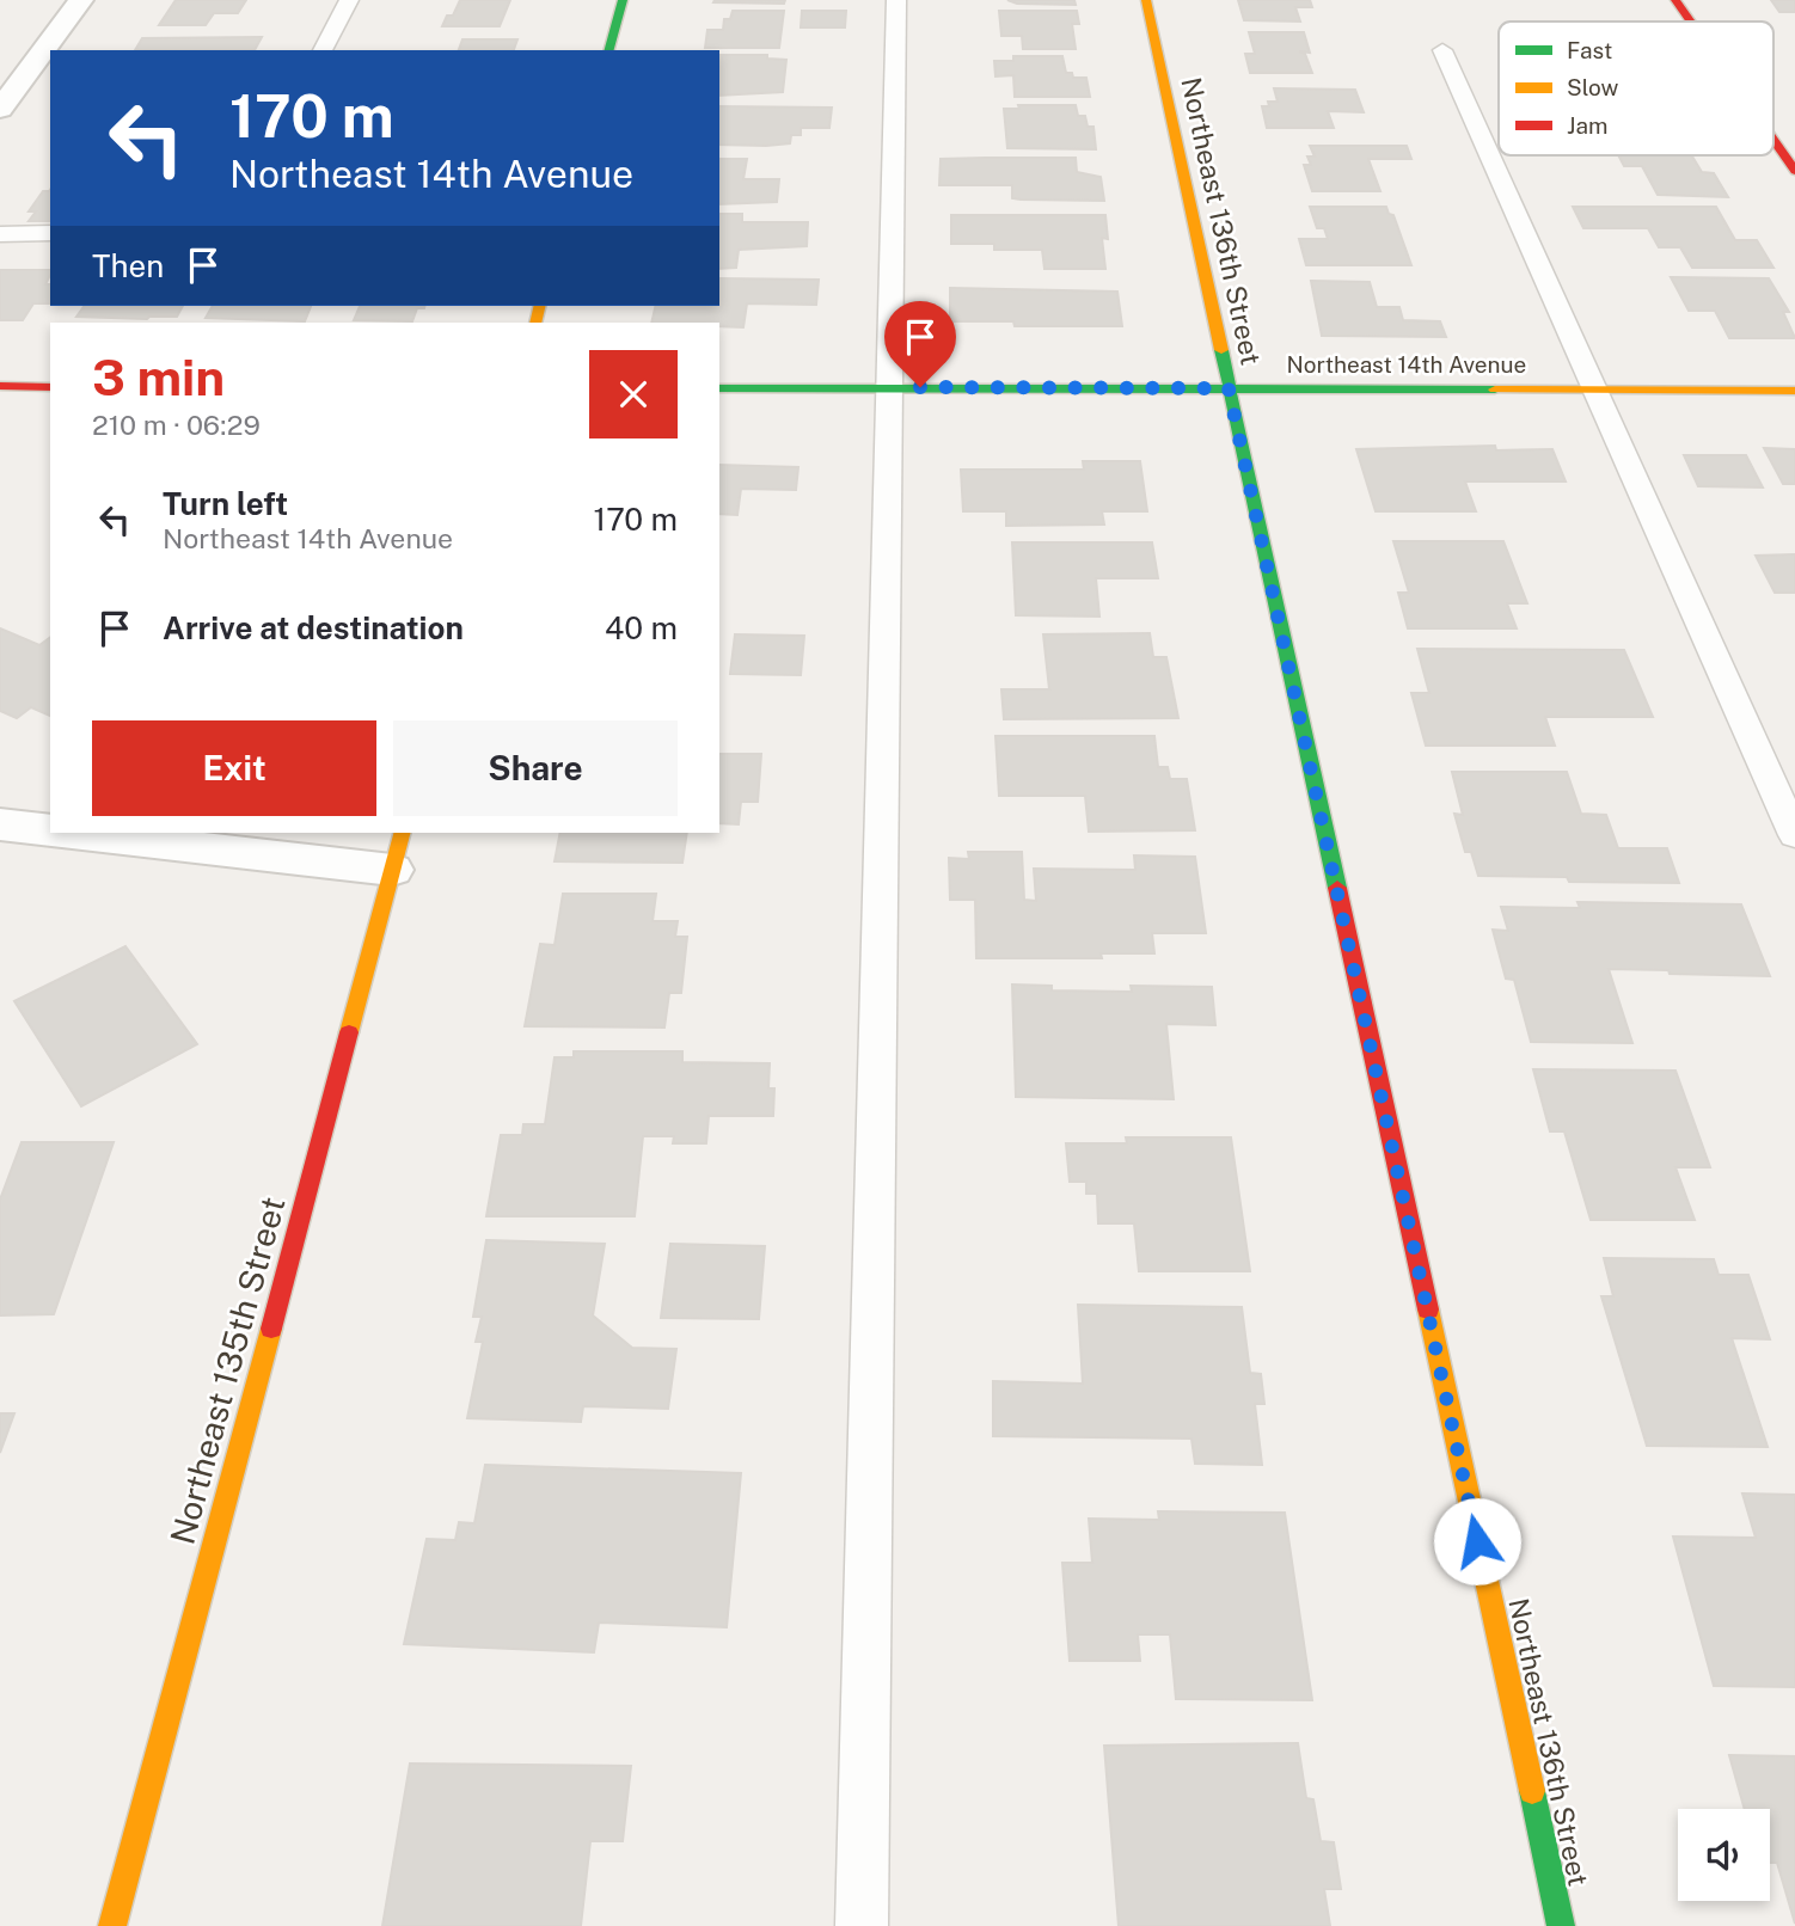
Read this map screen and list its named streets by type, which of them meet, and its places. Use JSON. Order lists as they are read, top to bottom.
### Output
{
  "streets": {
    "street": ["Northeast 136th Street", "Northeast 14th Avenue", "Northeast 135th Street"]
  },
  "crossings": [
    ["Northeast 136th Street", "Northeast 14th Avenue"]
  ],
  "legend": ["Fast", "Slow", "Jam"],
  "page": {
    "turn": ["170 m", "Northeast 14th Avenue"],
    "then": "Then",
    "heading": ["3 min", "210 m · 06:29"],
    "list": [
      {
        "name": "Turn left",
        "note": "Northeast 14th Avenue",
        "value": "170 m"
      },
      {
        "name": "Arrive at destination",
        "value": "40 m"
      }
    ],
    "buttons": ["Exit", "Share"]
  }
}
